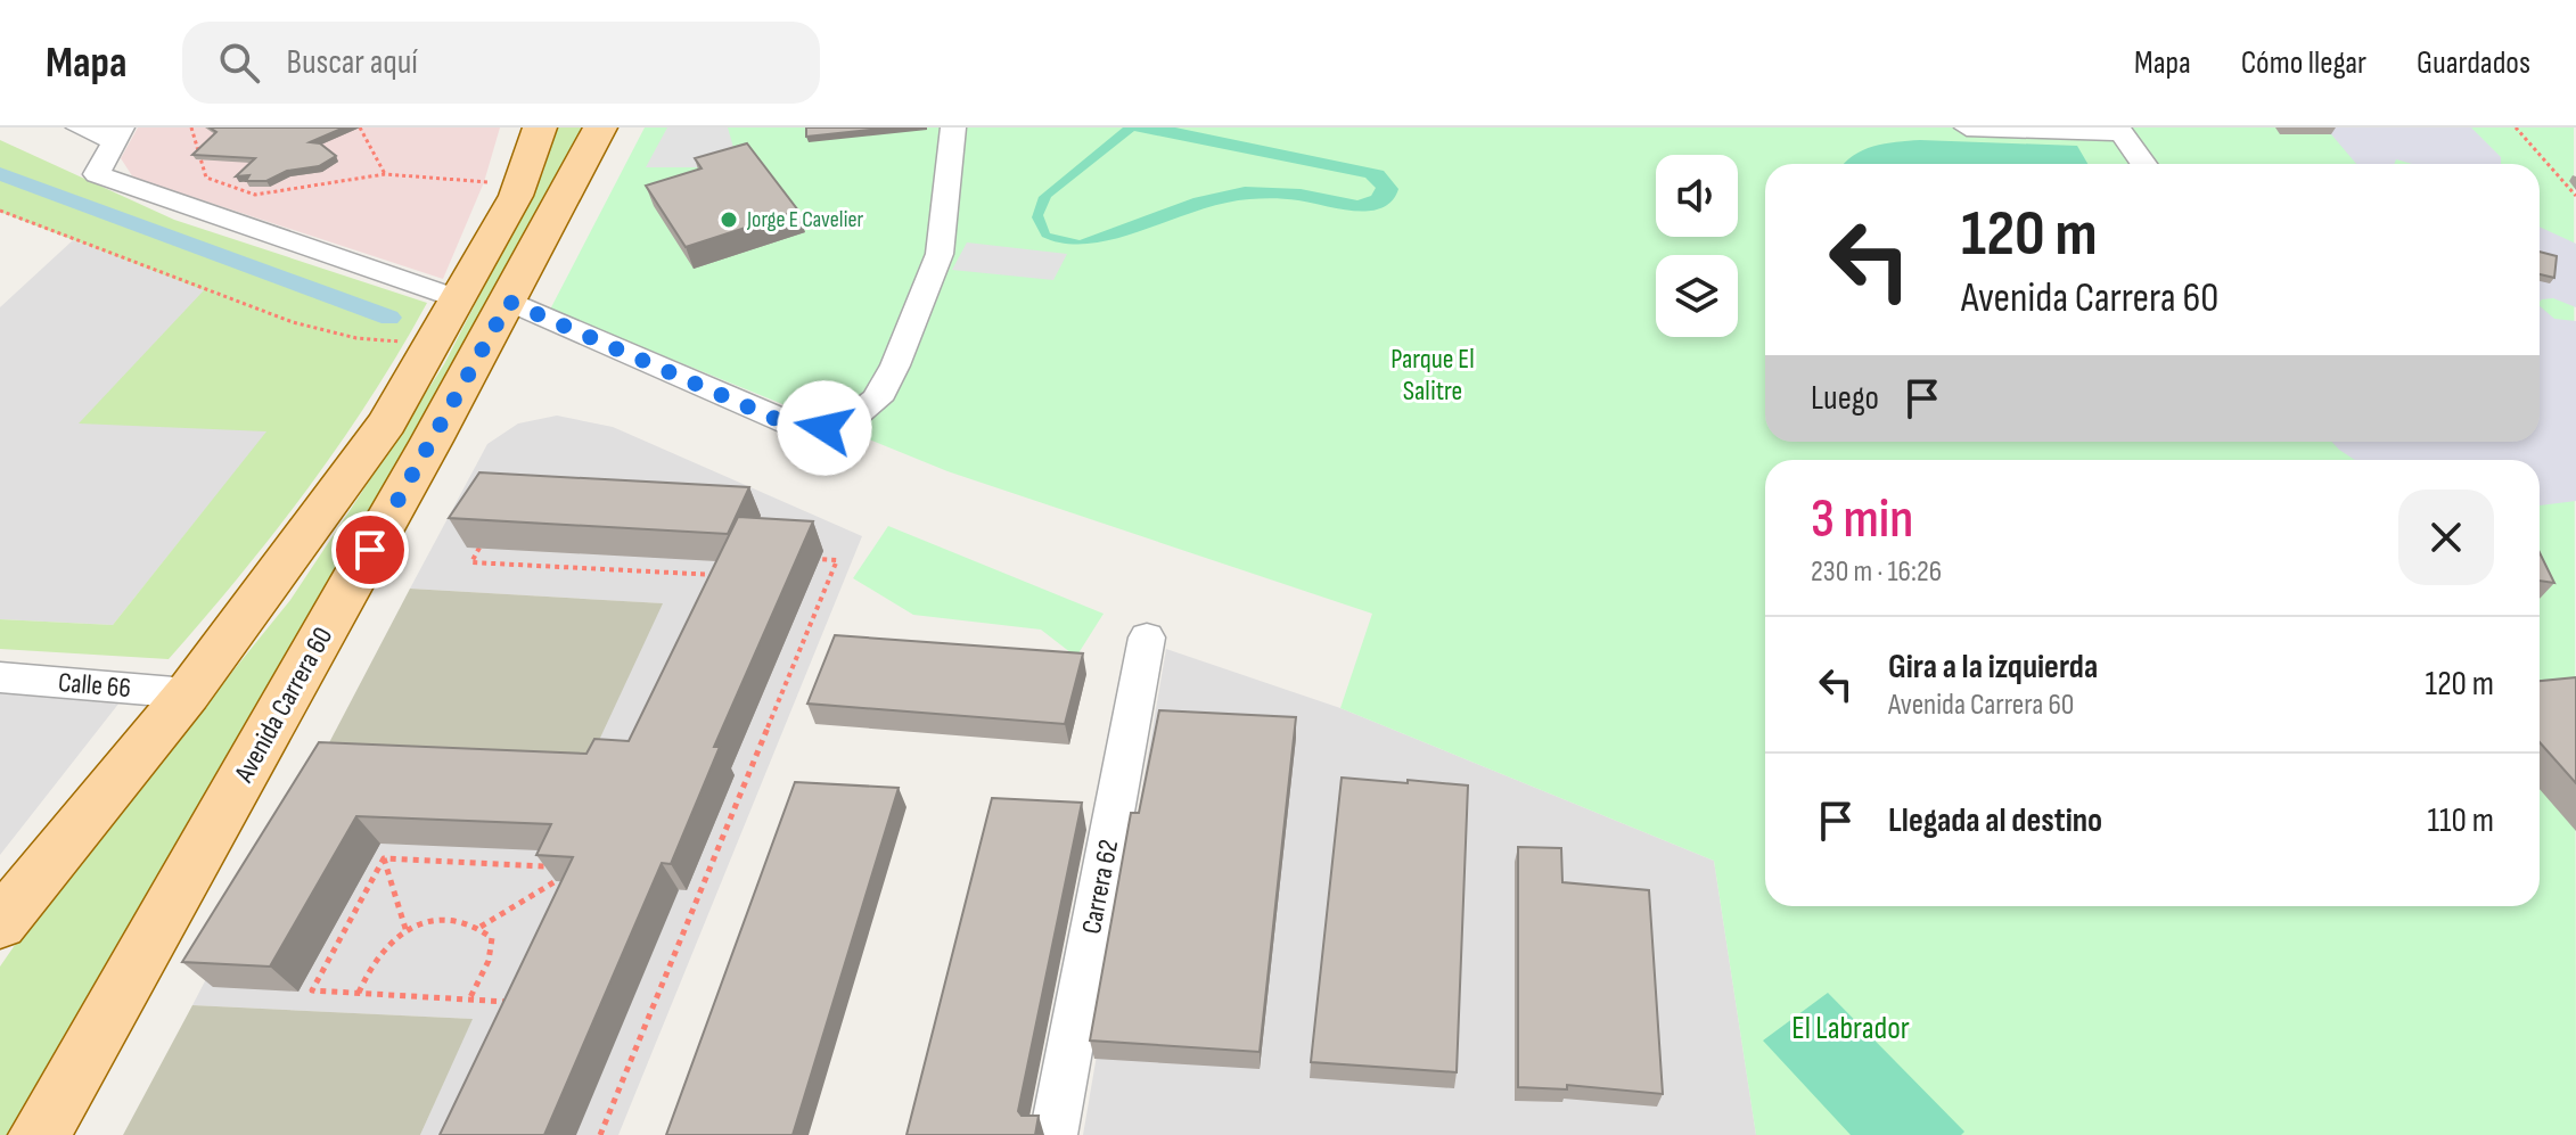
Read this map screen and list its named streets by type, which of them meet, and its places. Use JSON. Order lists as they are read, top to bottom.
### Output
{
  "streets": {
    "main road": ["Avenida Carrera 60"],
    "street": ["Calle 66", "Carrera 62"]
  },
  "parks": ["Parque El Salitre", "El Labrador"],
  "places": ["Jorge E Cavelier"],
  "page": {
    "header": "Mapa",
    "search": "Buscar aquí",
    "nav": ["Mapa", "Cómo llegar", "Guardados"],
    "turn": ["120 m", "Avenida Carrera 60"],
    "then": "Luego",
    "heading": ["3 min", "230 m · 16:26"],
    "list": [
      {
        "name": "Gira a la izquierda",
        "note": "Avenida Carrera 60",
        "value": "120 m"
      },
      {
        "name": "Llegada al destino",
        "value": "110 m"
      }
    ]
  }
}
